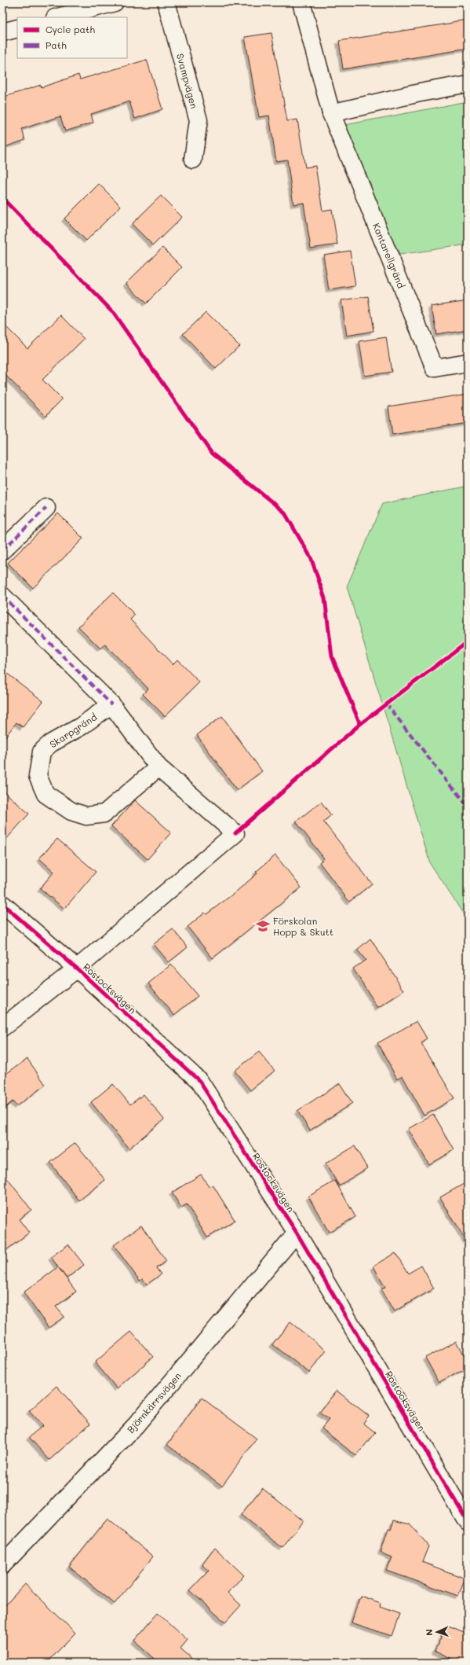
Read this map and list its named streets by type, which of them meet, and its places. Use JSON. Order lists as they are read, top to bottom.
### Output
{
  "streets": {
    "street": [
      "Svampvägen",
      "Kantarellgränd",
      "Skarpgränd",
      "Rostocksvägen",
      "Björnkärrsvägen"
    ]
  },
  "crossings": [
    ["Rostocksvägen", "Björnkärrsvägen"]
  ],
  "places": {
    "school or university": ["Förskolan Hopp & Skutt"]
  },
  "legend": ["Cycle path", "Path"],
  "north": "left"
}
